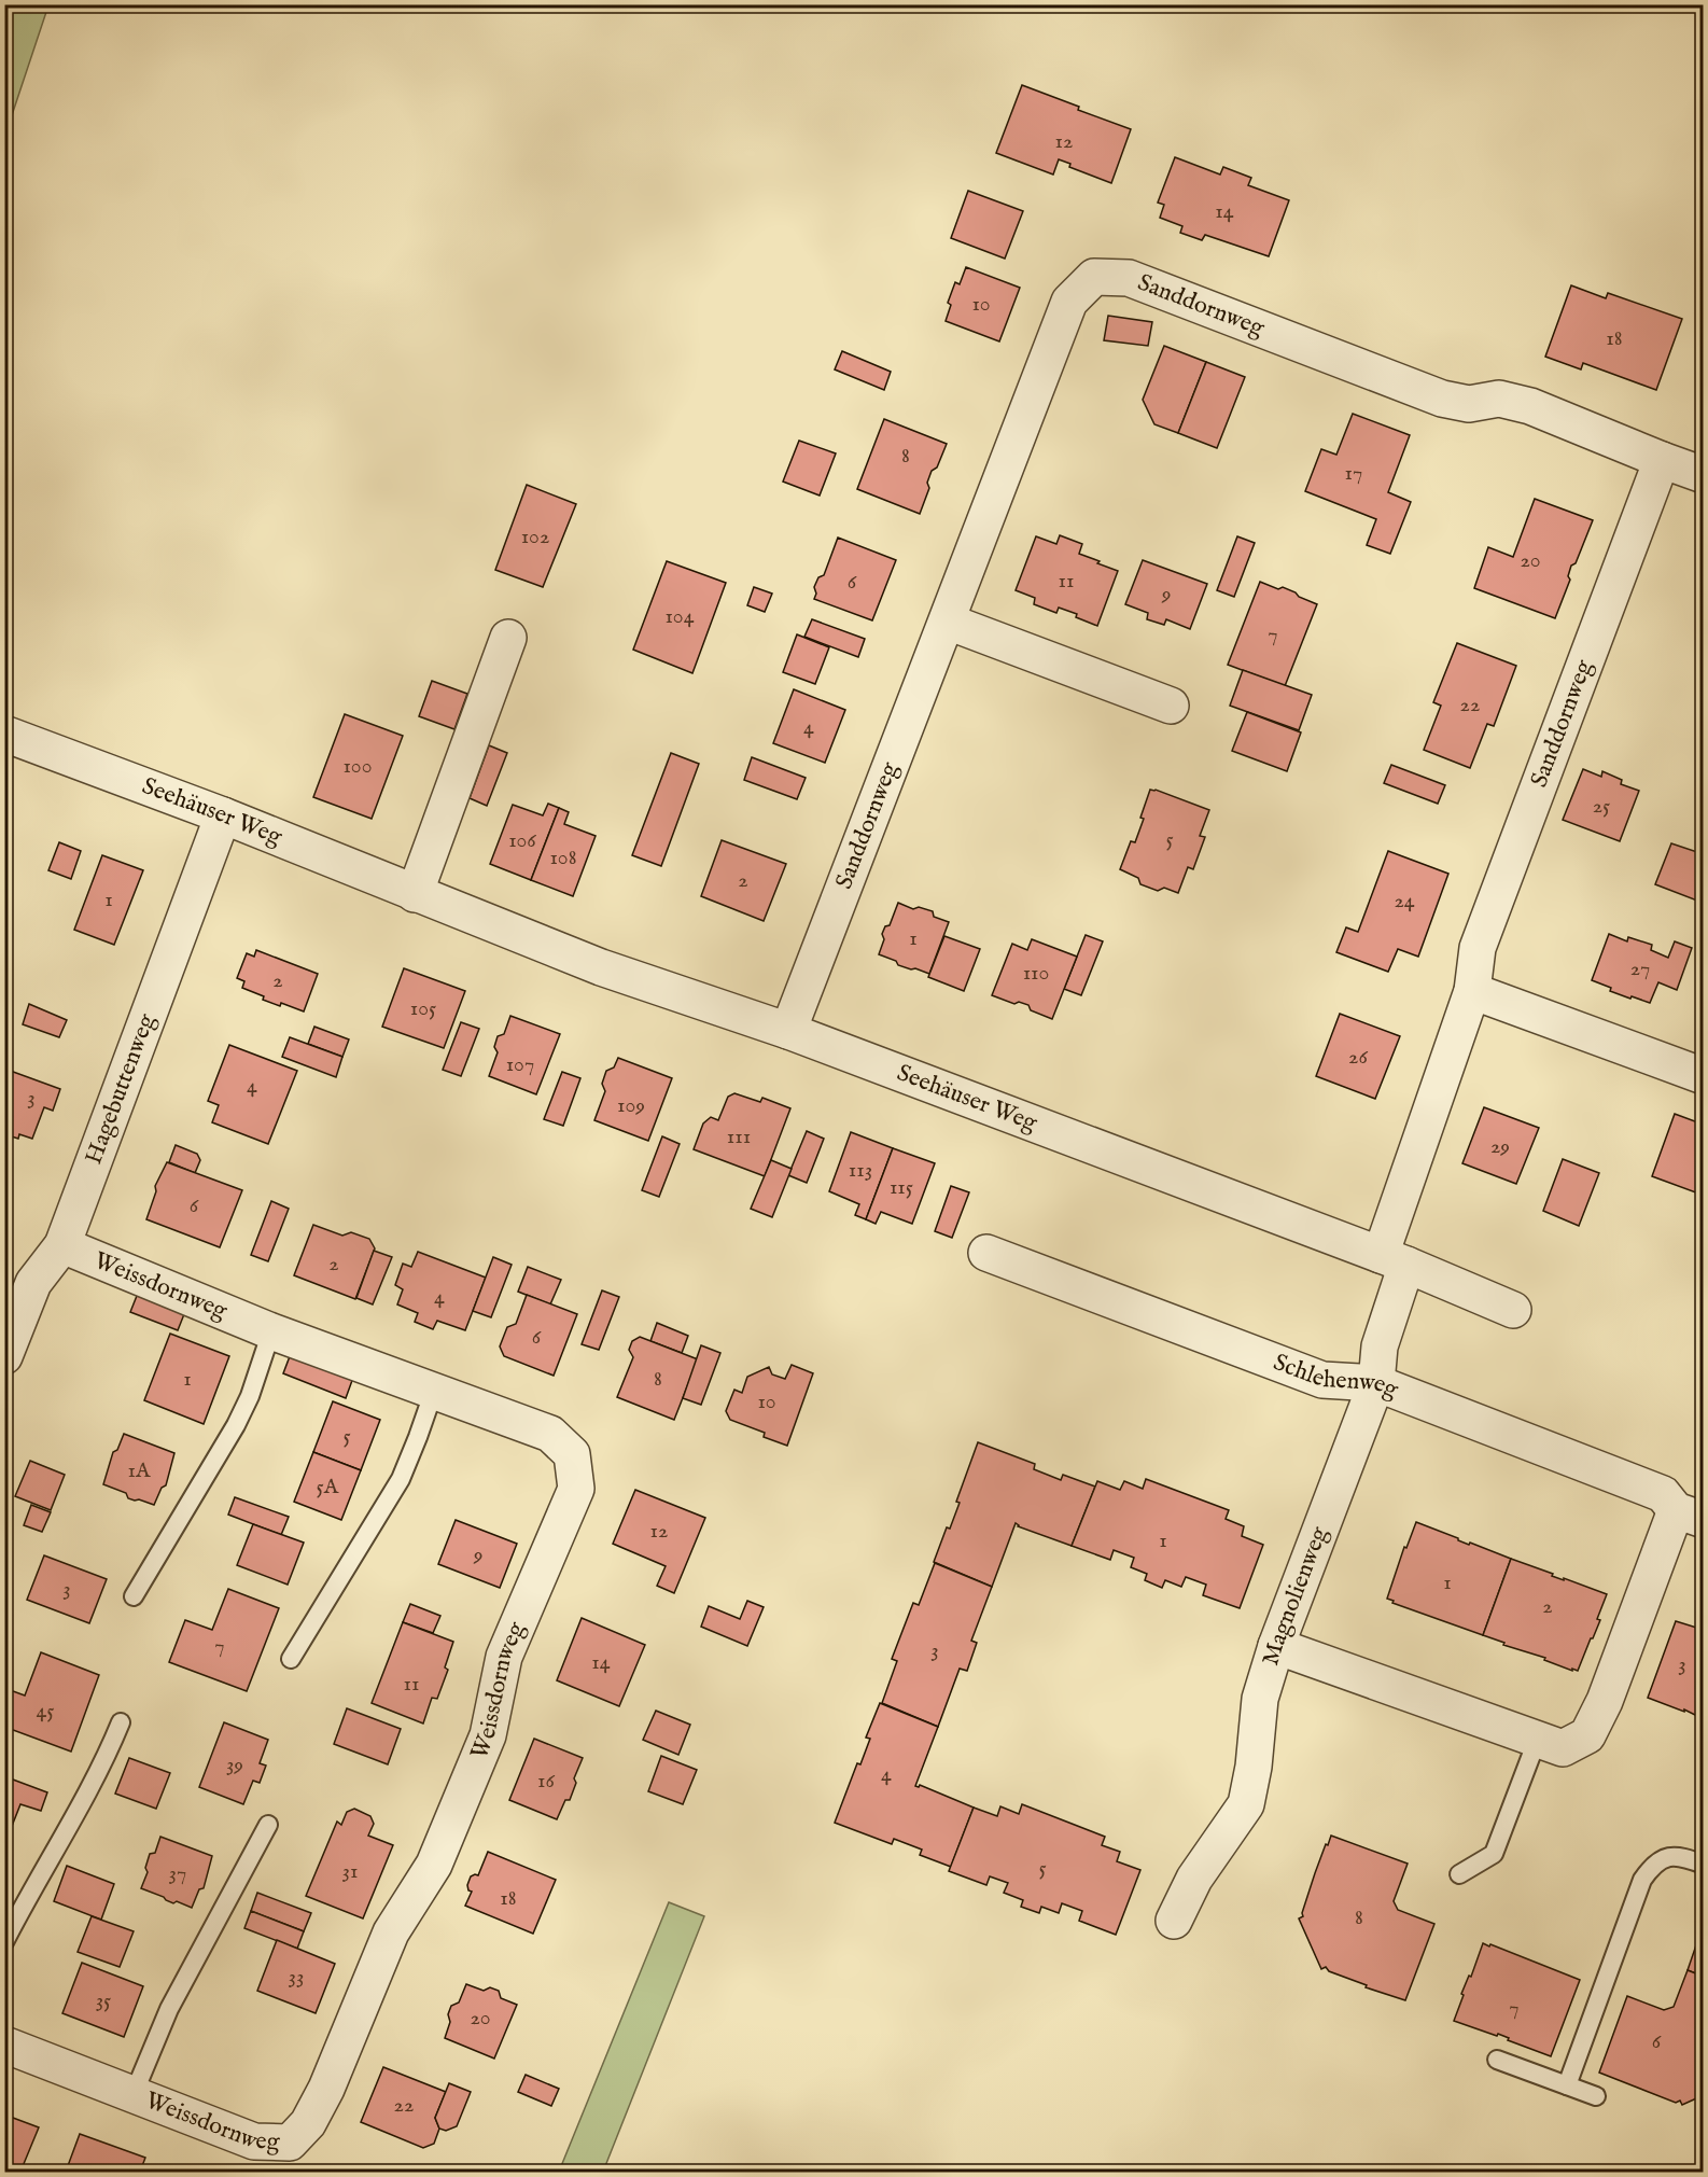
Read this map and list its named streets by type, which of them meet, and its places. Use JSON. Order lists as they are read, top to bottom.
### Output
{
  "streets": {
    "street": [
      "Sanddornweg",
      "Seehäuser Weg",
      "Hagebuttenweg",
      "Weissdornweg",
      "Schlehenweg",
      "Magnolienweg"
    ]
  },
  "crossings": [
    ["Sanddornweg", "Seehäuser Weg"],
    ["Sanddornweg", "Magnolienweg"],
    ["Seehäuser Weg", "Hagebuttenweg"],
    ["Seehäuser Weg", "Magnolienweg"],
    ["Hagebuttenweg", "Weissdornweg"],
    ["Schlehenweg", "Magnolienweg"]
  ],
  "house_numbers": [
    "12",
    "14",
    "10",
    "18",
    "8",
    "17",
    "102",
    "20",
    "11",
    "6",
    "9",
    "104",
    "7",
    "22",
    "4",
    "100",
    "25",
    "5",
    "106",
    "108",
    "2",
    "1",
    "24",
    "1",
    "27",
    "110",
    "2",
    "105",
    "26",
    "107",
    "4",
    "3",
    "109",
    "111",
    "29",
    "113",
    "115",
    "6",
    "2",
    "4",
    "6",
    "1",
    "8",
    "10",
    "5",
    "1A",
    "5A",
    "12",
    "1",
    "9",
    "1",
    "3",
    "2",
    "7",
    "3",
    "14",
    "3",
    "11",
    "45",
    "39",
    "4",
    "16",
    "5",
    "31",
    "37",
    "18",
    "8",
    "33",
    "35",
    "7",
    "20",
    "6",
    "22"
  ]
}
